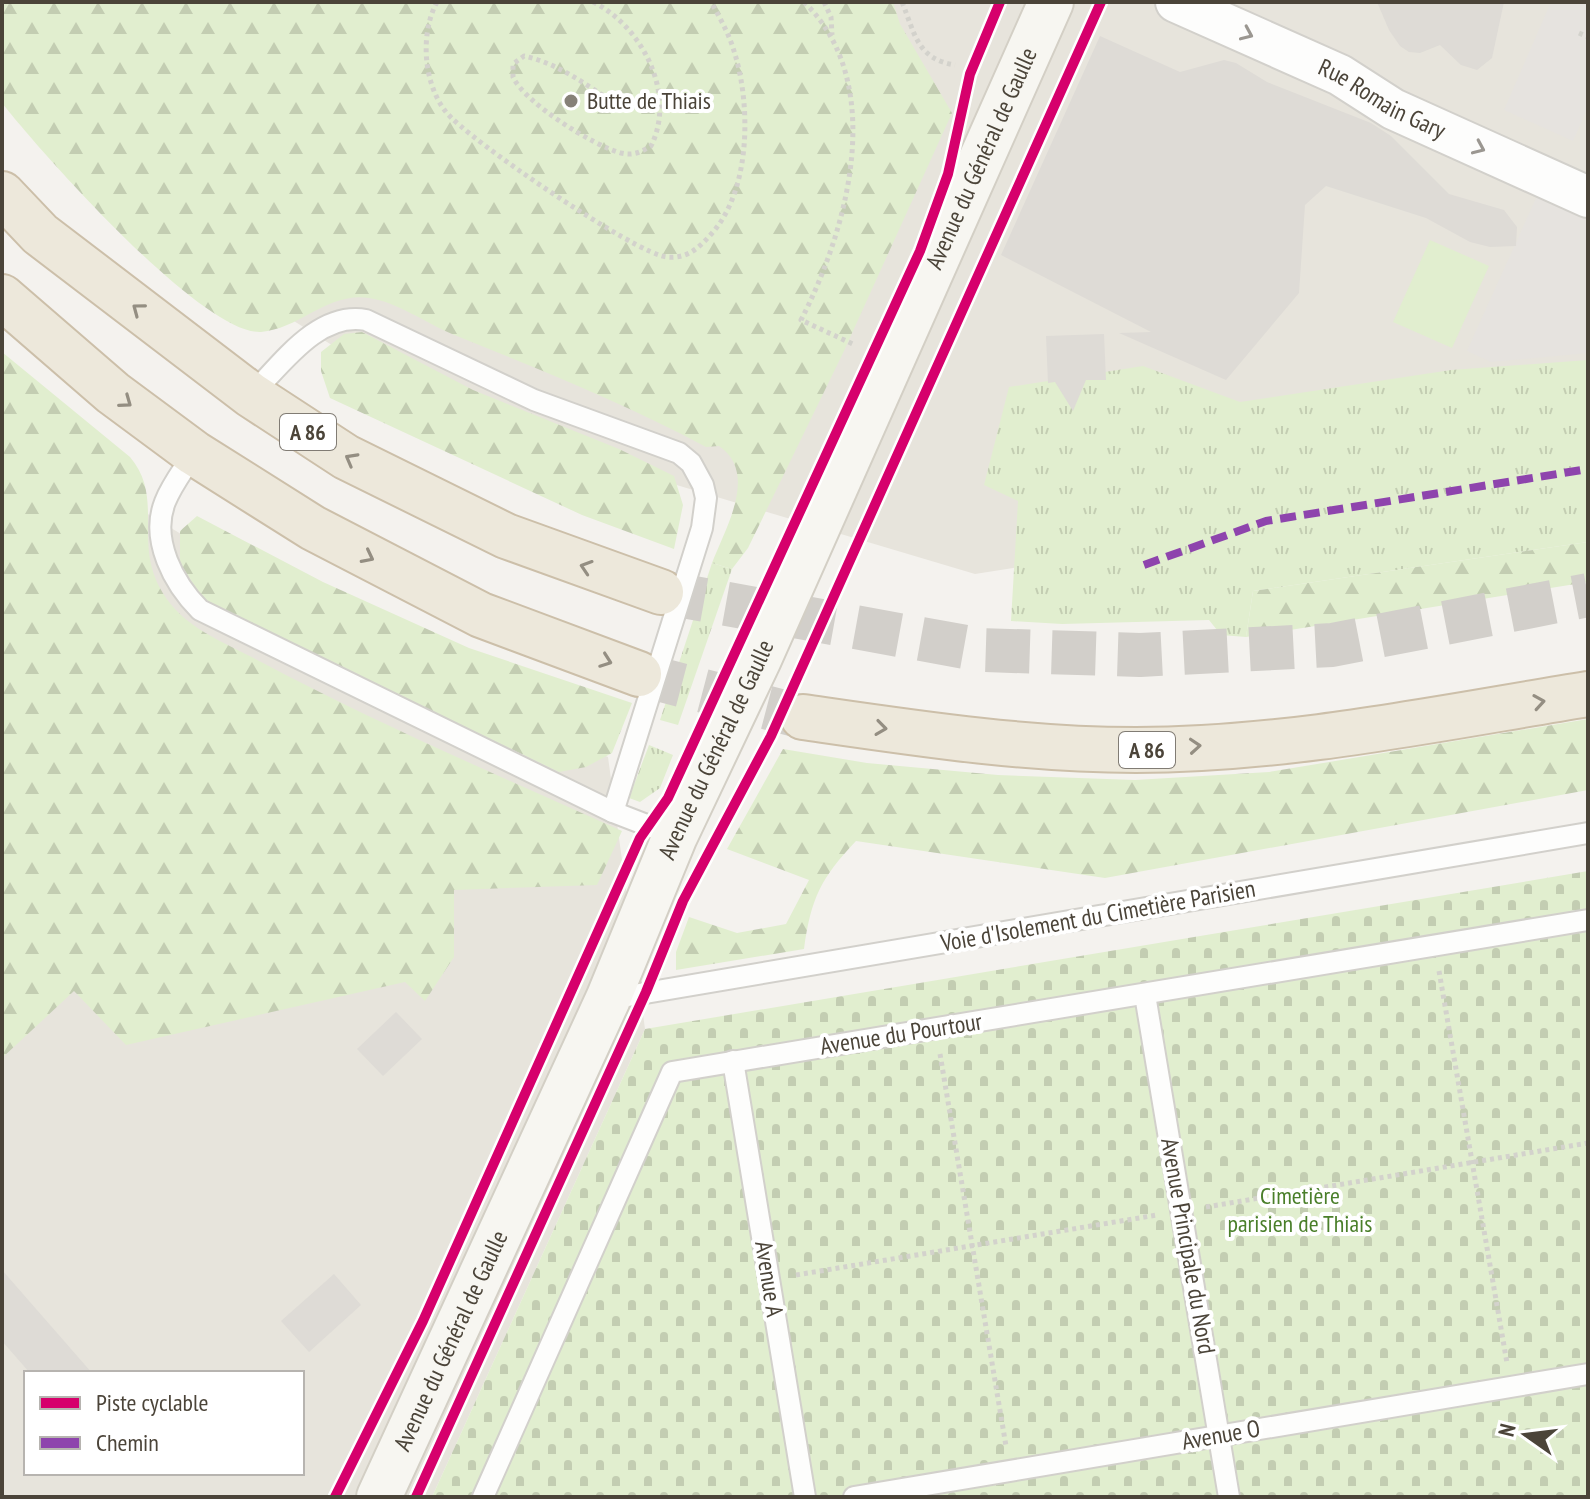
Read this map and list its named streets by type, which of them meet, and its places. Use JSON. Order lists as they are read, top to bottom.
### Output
{
  "streets": {
    "highway": ["A 86"],
    "main road": ["Avenue du Général de Gaulle"],
    "street": ["Rue Romain Gary"],
    "lane": [
      "Voie d'Isolement du Cimetière Parisien",
      "Avenue du Pourtour",
      "Avenue Principale du Nord",
      "Avenue A",
      "Avenue O"
    ]
  },
  "crossings": [
    ["Avenue du Général de Gaulle", "Voie d'Isolement du Cimetière Parisien"],
    ["Avenue du Pourtour", "Avenue Principale du Nord"],
    ["Avenue du Pourtour", "Avenue A"],
    ["Avenue Principale du Nord", "Avenue O"]
  ],
  "one_way": ["Rue Romain Gary"],
  "parks": ["Cimetière parisien de Thiais"],
  "places": ["Butte de Thiais"],
  "legend": ["Piste cyclable", "Chemin"],
  "north": "left"
}
